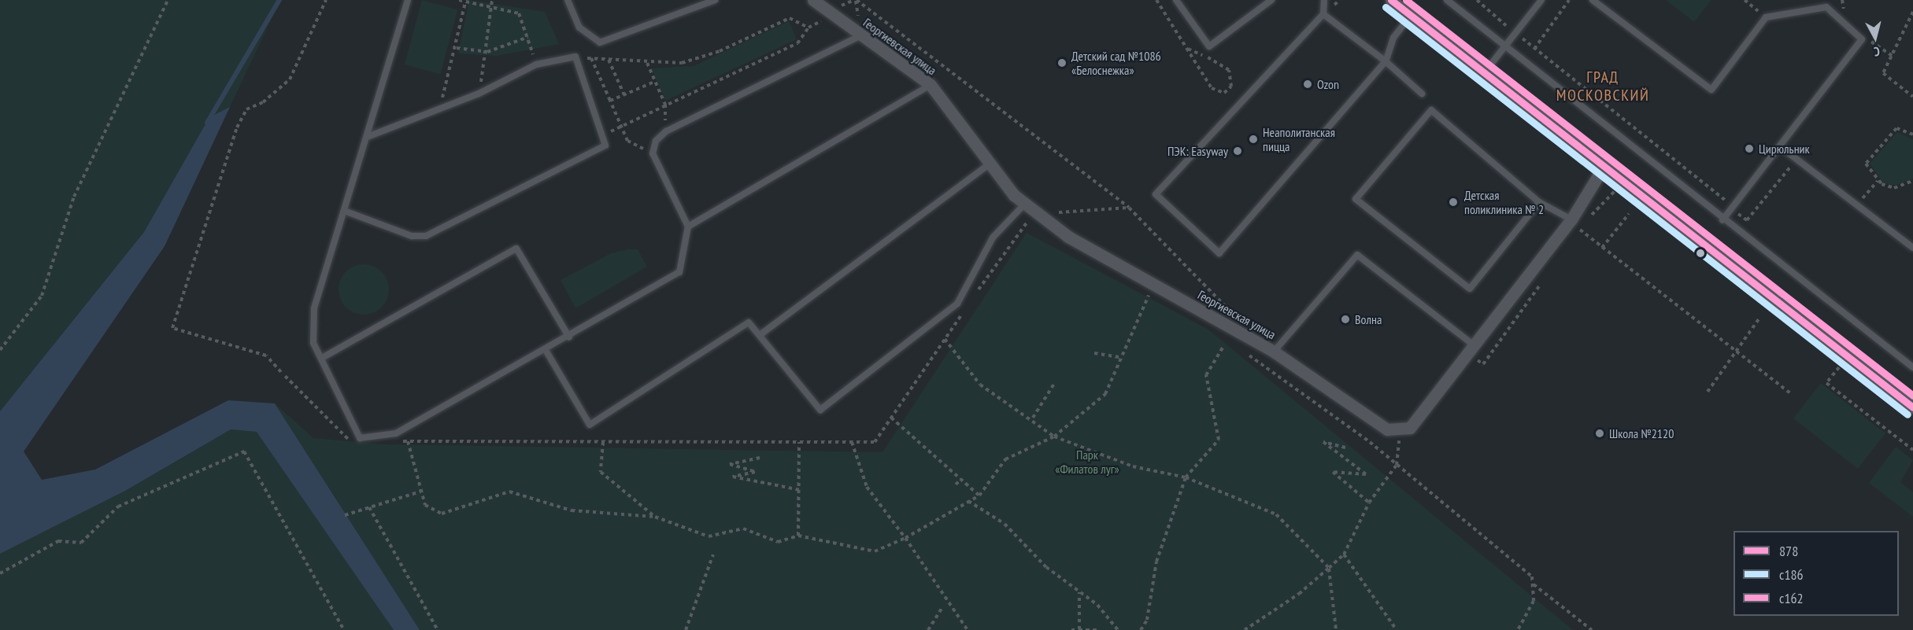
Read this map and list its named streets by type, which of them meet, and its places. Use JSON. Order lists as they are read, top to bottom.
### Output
{
  "streets": {
    "street": ["Георгиевская улица"]
  },
  "districts": ["ГРАД МОСКОВСКИЙ"],
  "parks": ["Парк «Филатов луг»"],
  "places": [
    "Детский сад №1086 «Белоснежка»",
    "Ozon",
    "Неаполитанская пицца",
    "Цирюльник",
    "ПЭК: Easyway",
    "Детская поликлиника № 2",
    "Волна",
    "Школа №2120"
  ],
  "lines": ["transit line 878", "transit line с162", "transit line с186"],
  "legend": ["878", "с186", "с162"],
  "north": "bottom"
}
